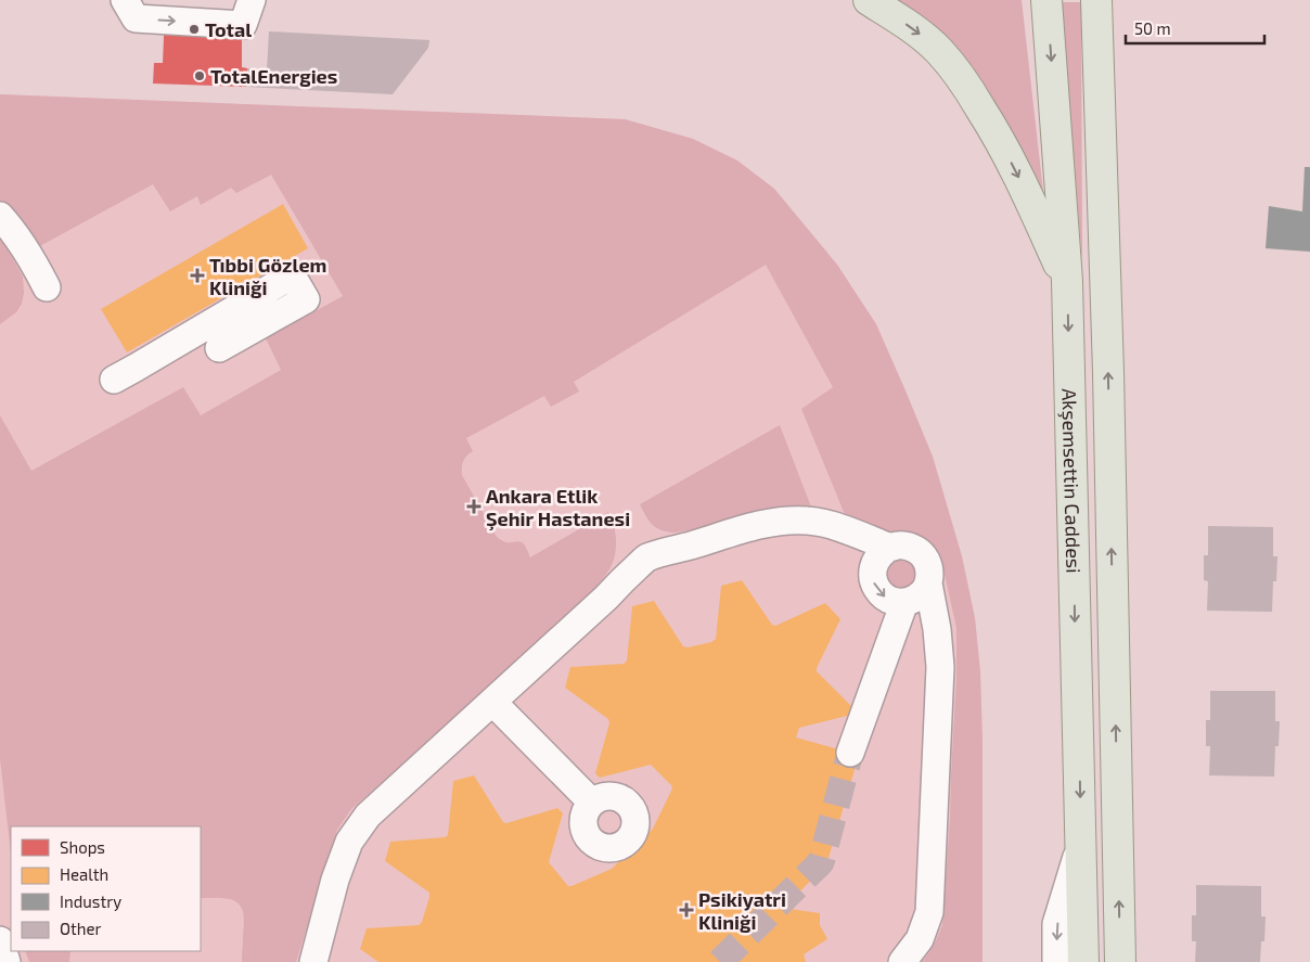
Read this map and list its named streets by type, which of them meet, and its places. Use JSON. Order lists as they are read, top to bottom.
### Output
{
  "streets": {
    "main road": ["Akşemsettin Caddesi"]
  },
  "places": {
    "other": ["Total", "TotalEnergies"],
    "health": ["Tıbbi Gözlem Kliniği", "Ankara Etlik Şehir Hastanesi", "Psikiyatri Kliniği"]
  },
  "legend": [
    "Shops",
    "Health",
    "Industry",
    "Other"
  ],
  "scale_bar": "50 m"
}
